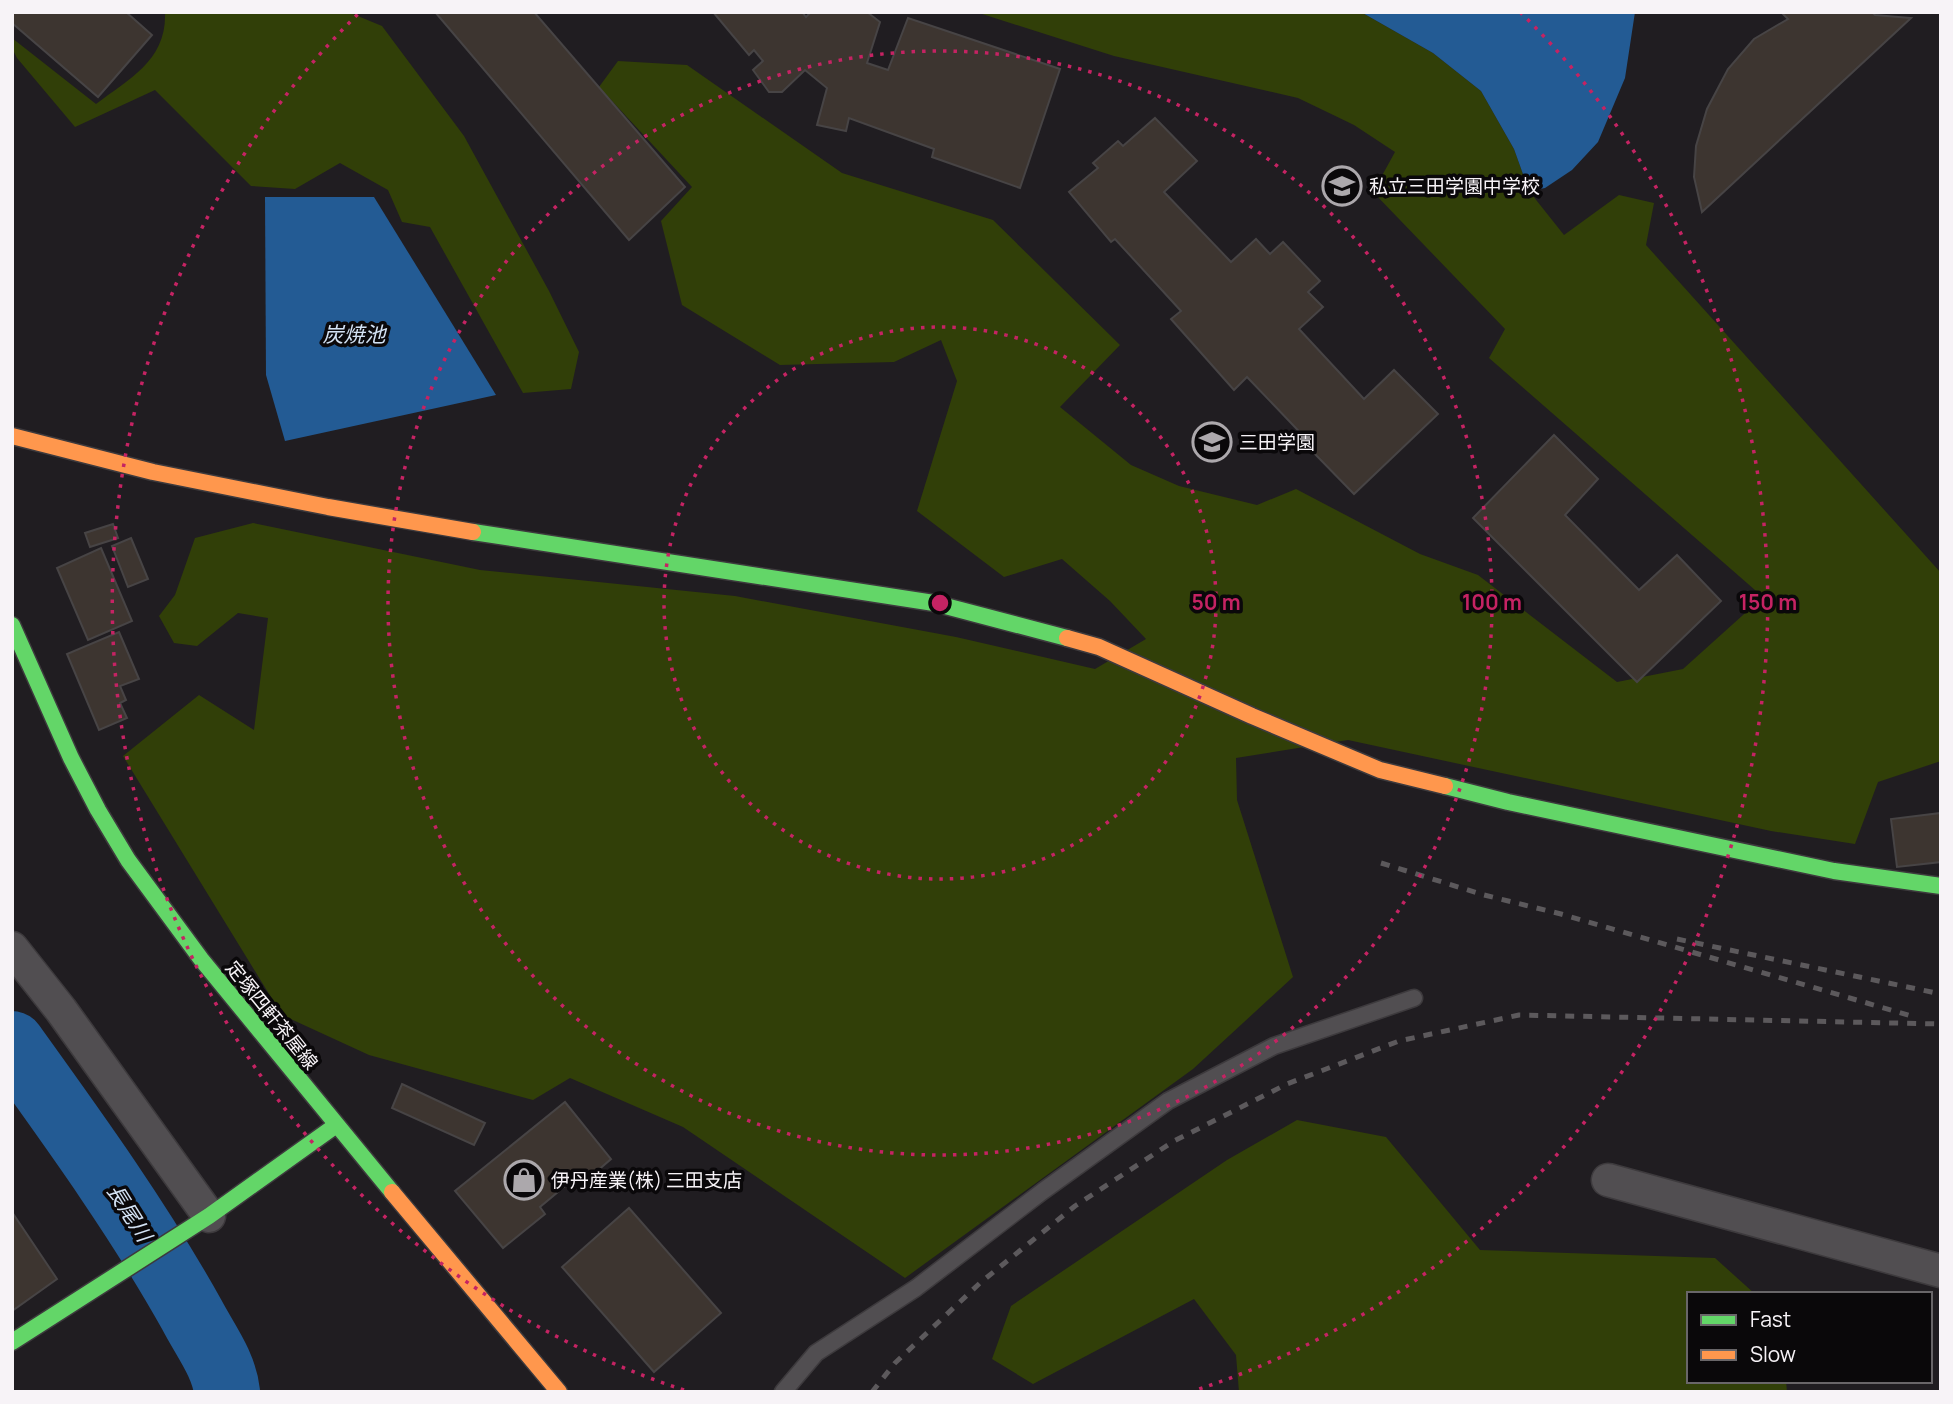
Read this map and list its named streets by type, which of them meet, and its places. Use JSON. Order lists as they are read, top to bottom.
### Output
{
  "streets": {
    "street": ["定塚四軒茶屋線"]
  },
  "water": ["炭焼池", "長尾川"],
  "places": {
    "school or university": ["私立三田学園中学校", "三田学園"],
    "shop": ["伊丹産業(株) 三田支店"]
  },
  "legend": ["Fast", "Slow"],
  "rings": ["50 m", "100 m", "150 m"]
}
